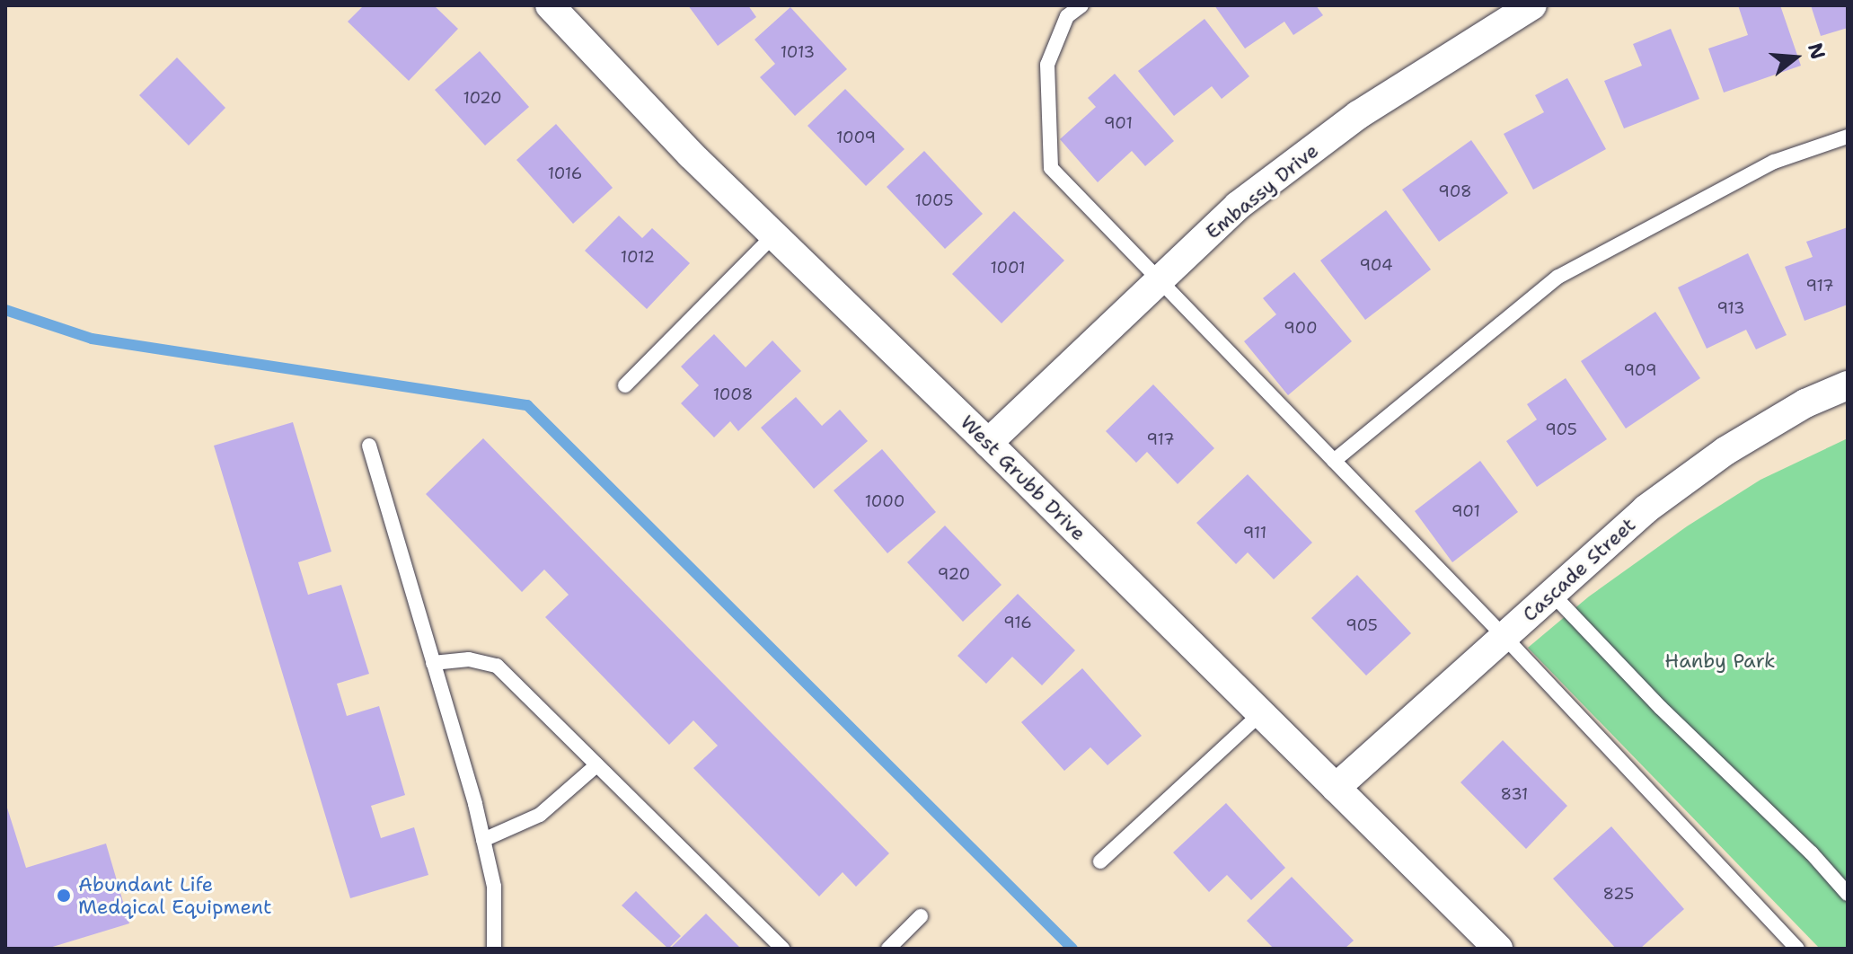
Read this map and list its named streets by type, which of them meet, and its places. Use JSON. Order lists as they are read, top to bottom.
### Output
{
  "streets": {
    "street": ["Embassy Drive", "West Grubb Drive", "Cascade Street"]
  },
  "crossings": [
    ["Embassy Drive", "West Grubb Drive"],
    ["West Grubb Drive", "Cascade Street"]
  ],
  "parks": ["Hanby Park"],
  "places": ["Abundant Life Medqical Equipment"],
  "house_numbers": [
    "1013",
    "1020",
    "901",
    "1009",
    "1016",
    "908",
    "1005",
    "1012",
    "904",
    "1001",
    "917",
    "913",
    "900",
    "909",
    "1008",
    "905",
    "917",
    "1000",
    "901",
    "911",
    "920",
    "916",
    "905",
    "831",
    "825"
  ],
  "north": "right"
}
